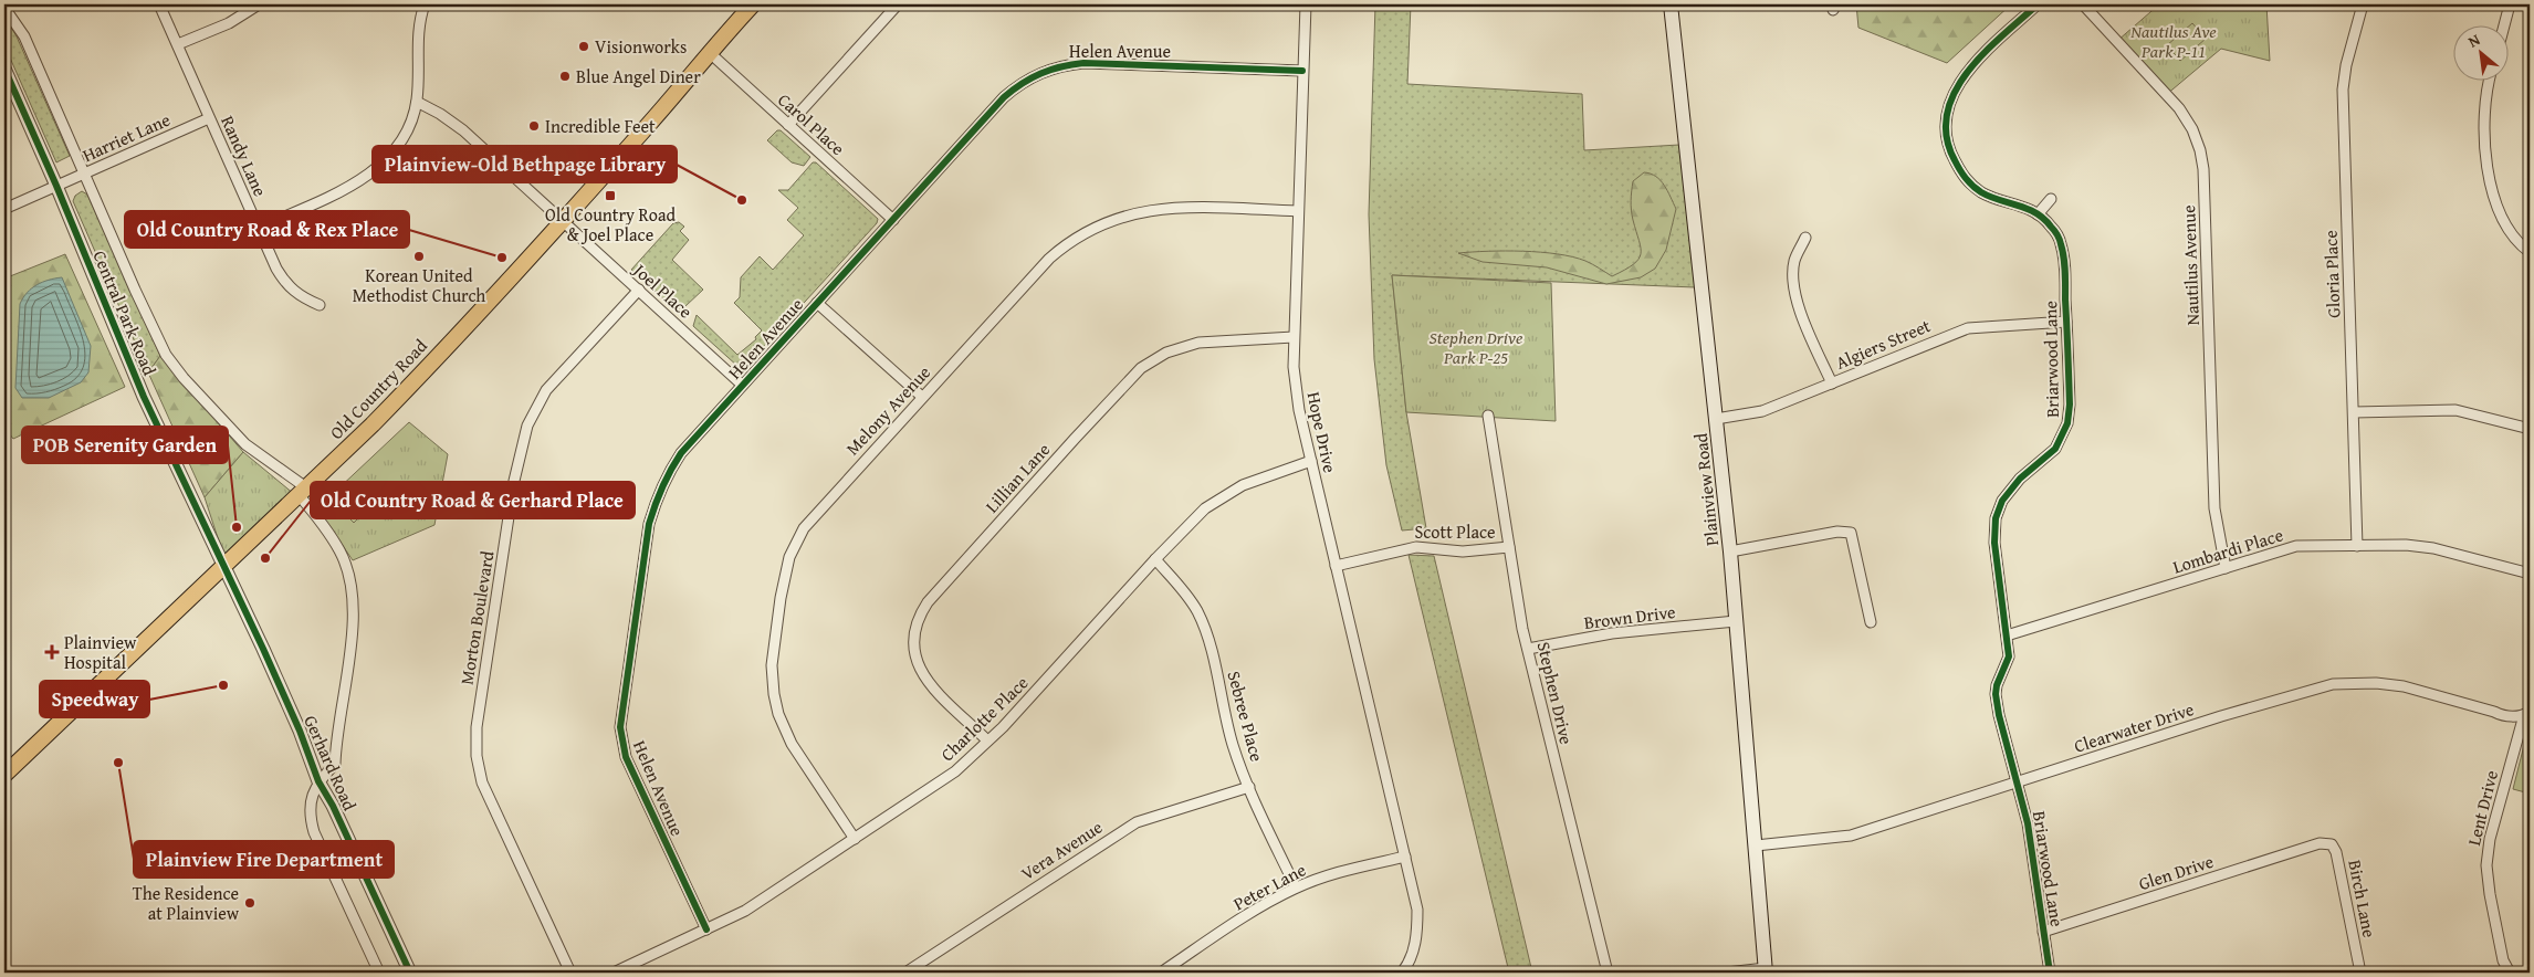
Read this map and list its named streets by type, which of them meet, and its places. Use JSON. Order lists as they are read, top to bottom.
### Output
{
  "streets": {
    "main road": ["Old Country Road", "Plainview Road"],
    "street": [
      "Helen Avenue",
      "Carol Place",
      "Harriet Lane",
      "Randy Lane",
      "Nautilus Avenue",
      "Gloria Place",
      "Joel Place",
      "Central Park Road",
      "Algiers Street",
      "Briarwood Lane",
      "Melony Avenue",
      "Hope Drive",
      "Lillian Lane",
      "Scott Place",
      "Lombardi Place",
      "Brown Drive",
      "Morton Boulevard",
      "Stephen Drive",
      "Sebree Place",
      "Charlotte Place",
      "Clearwater Drive",
      "Gerhard Road",
      "Lent Drive",
      "Vera Avenue",
      "Glen Drive",
      "Peter Lane",
      "Birch Lane"
    ]
  },
  "crossings": [
    ["Helen Avenue", "Carol Place"],
    ["Helen Avenue", "Joel Place"],
    ["Helen Avenue", "Hope Drive"],
    ["Helen Avenue", "Charlotte Place"],
    ["Carol Place", "Old Country Road"],
    ["Harriet Lane", "Randy Lane"],
    ["Harriet Lane", "Central Park Road"],
    ["Nautilus Avenue", "Lombardi Place"],
    ["Gloria Place", "Lombardi Place"],
    ["Joel Place", "Old Country Road"],
    ["Joel Place", "Morton Boulevard"],
    ["Central Park Road", "Old Country Road"],
    ["Central Park Road", "Gerhard Road"],
    ["Algiers Street", "Briarwood Lane"],
    ["Algiers Street", "Plainview Road"],
    ["Briarwood Lane", "Lombardi Place"],
    ["Briarwood Lane", "Clearwater Drive"],
    ["Briarwood Lane", "Glen Drive"],
    ["Old Country Road", "Gerhard Road"],
    ["Melony Avenue", "Hope Drive"],
    ["Melony Avenue", "Charlotte Place"],
    ["Hope Drive", "Lillian Lane"],
    ["Hope Drive", "Scott Place"],
    ["Hope Drive", "Charlotte Place"],
    ["Hope Drive", "Peter Lane"],
    ["Lillian Lane", "Charlotte Place"],
    ["Plainview Road", "Brown Drive"],
    ["Plainview Road", "Clearwater Drive"],
    ["Scott Place", "Stephen Drive"],
    ["Brown Drive", "Stephen Drive"],
    ["Sebree Place", "Charlotte Place"],
    ["Sebree Place", "Vera Avenue"],
    ["Sebree Place", "Peter Lane"],
    ["Clearwater Drive", "Lent Drive"],
    ["Glen Drive", "Birch Lane"]
  ],
  "parks": ["Nautilus Ave Park P-11", "Stephen Drive Park P-25"],
  "places": {
    "other": [
      "Visionworks",
      "Blue Angel Diner",
      "Incredible Feet",
      "Plainview-Old Bethpage Library",
      "Korean United Methodist Church",
      "Old Country Road & Rex Place",
      "POB Serenity Garden",
      "Old Country Road & Gerhard Place",
      "Speedway",
      "Plainview Fire Department",
      "The Residence at Plainview"
    ],
    "transit": ["Old Country Road & Joel Place"],
    "health": ["Plainview Hospital"]
  },
  "north": "top left"
}
